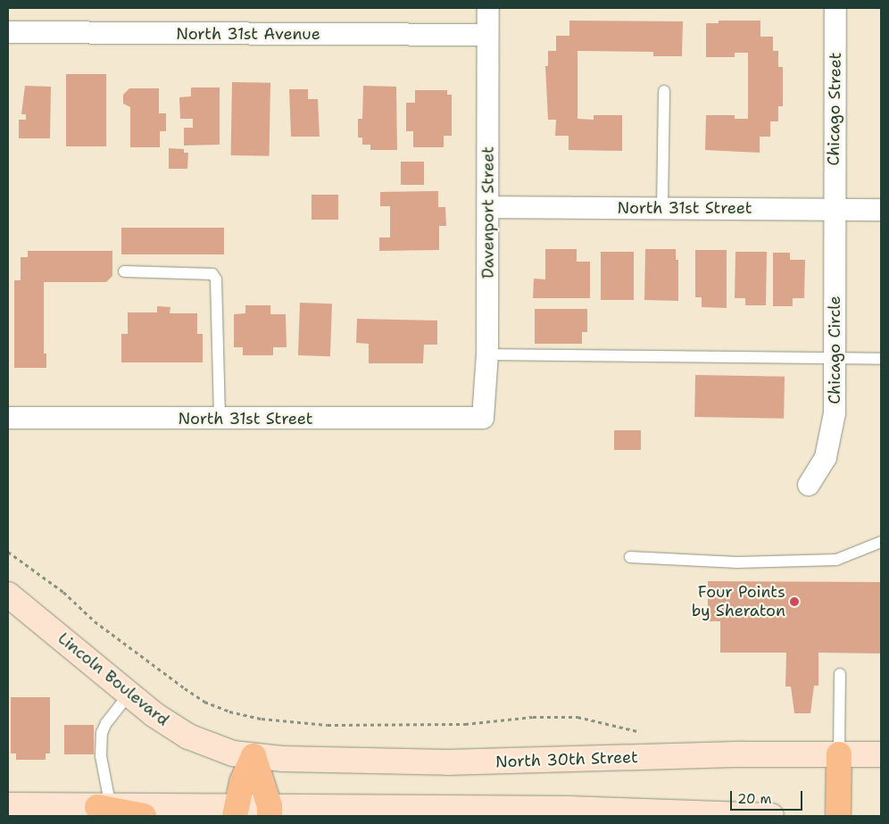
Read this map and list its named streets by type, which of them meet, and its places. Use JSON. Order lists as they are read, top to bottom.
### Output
{
  "streets": {
    "main road": ["Lincoln Boulevard", "North 30th Street"],
    "street": [
      "North 31st Avenue",
      "Chicago Street",
      "North 31st Street",
      "Davenport Street",
      "Chicago Circle"
    ]
  },
  "crossings": [
    ["North 31st Avenue", "Davenport Street"],
    ["Chicago Street", "North 31st Street"],
    ["Chicago Street", "Chicago Circle"],
    ["North 31st Street", "Davenport Street"],
    ["North 31st Street", "Chicago Circle"],
    ["Lincoln Boulevard", "North 30th Street"]
  ],
  "places": ["Four Points by Sheraton"],
  "scale_bar": "20 m"
}
